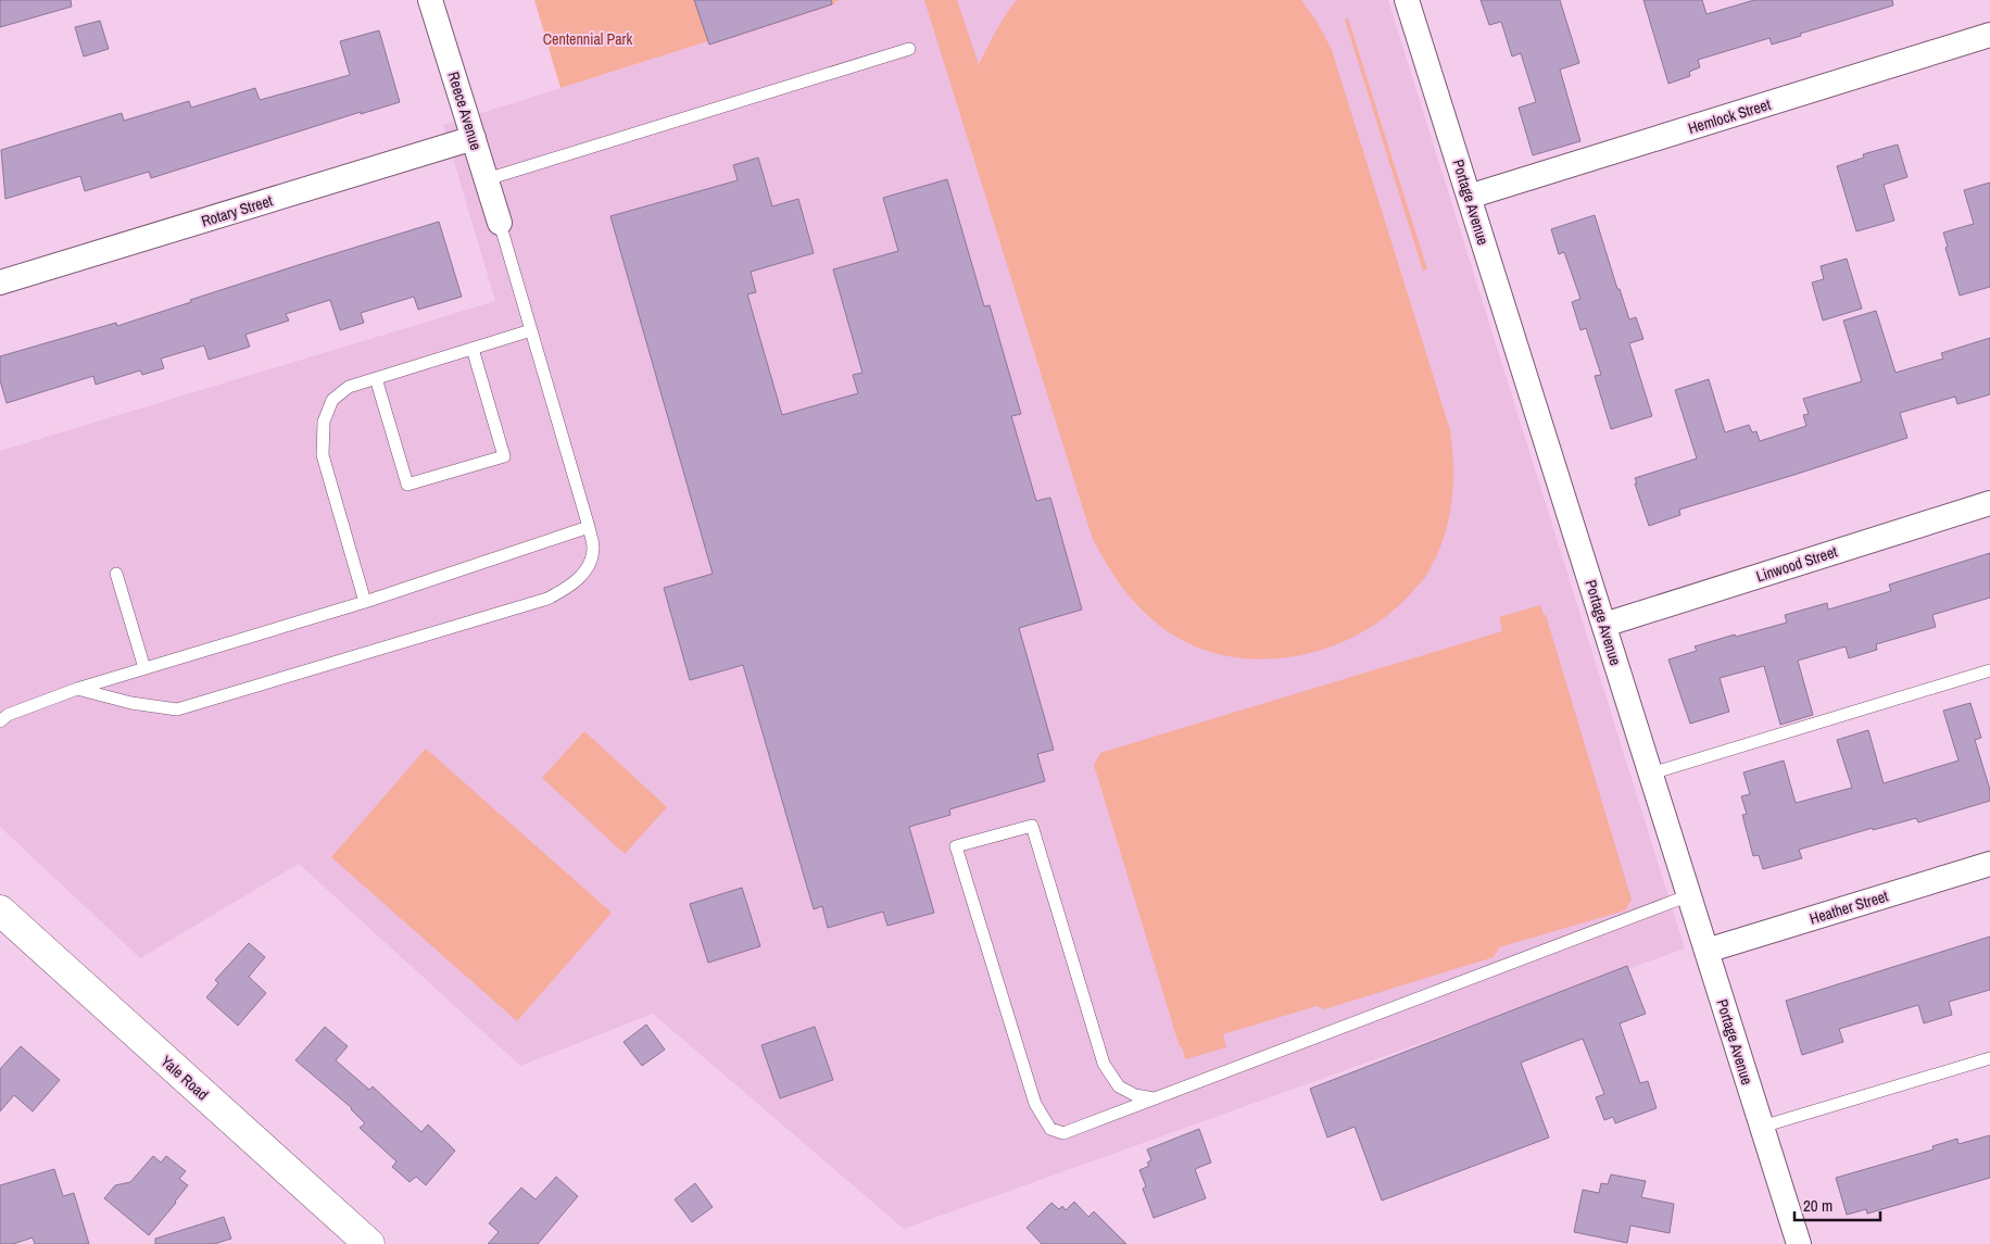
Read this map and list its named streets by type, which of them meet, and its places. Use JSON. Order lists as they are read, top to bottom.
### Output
{
  "streets": {
    "main road": ["Yale Road"],
    "street": [
      "Reece Avenue",
      "Hemlock Street",
      "Portage Avenue",
      "Rotary Street",
      "Linwood Street",
      "Heather Street"
    ]
  },
  "crossings": [
    ["Reece Avenue", "Rotary Street"],
    ["Hemlock Street", "Portage Avenue"],
    ["Portage Avenue", "Linwood Street"],
    ["Portage Avenue", "Heather Street"]
  ],
  "parks": ["Centennial Park"],
  "scale_bar": "20 m"
}
